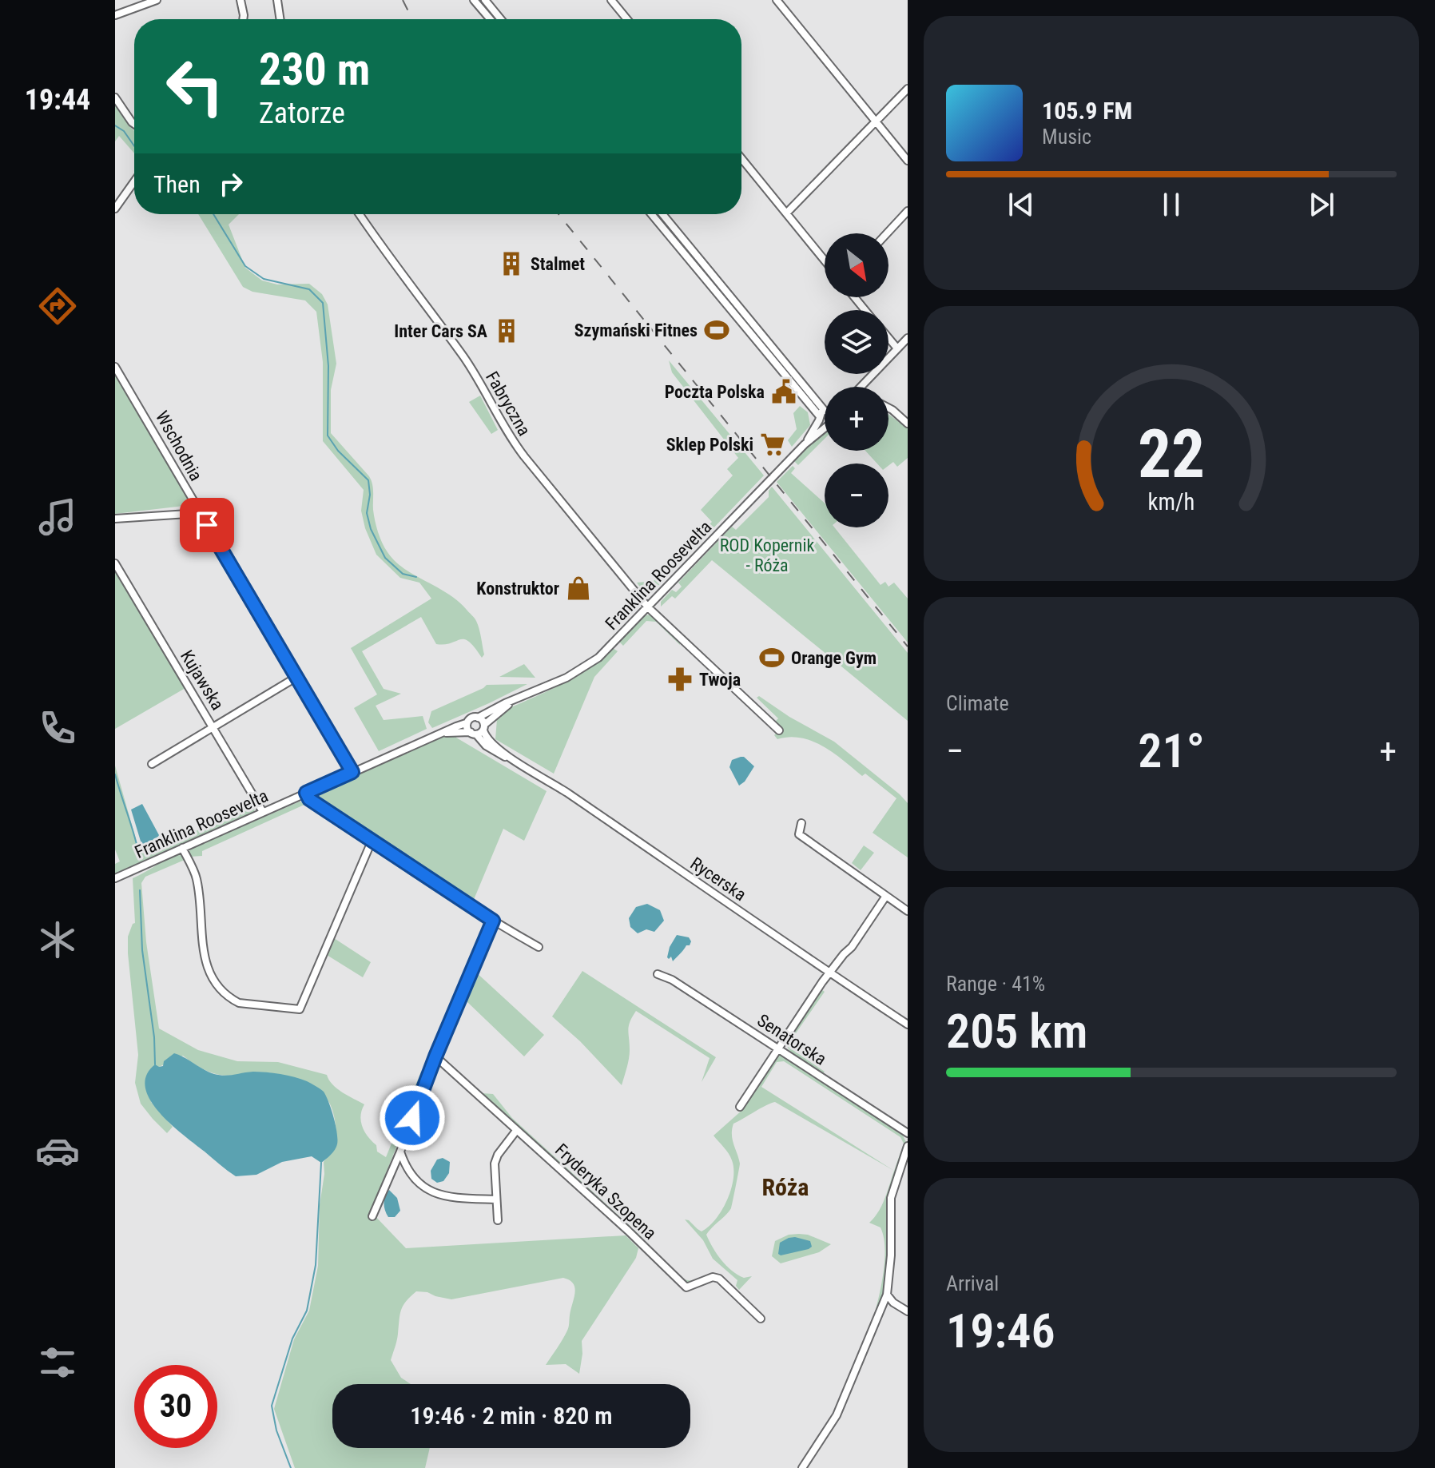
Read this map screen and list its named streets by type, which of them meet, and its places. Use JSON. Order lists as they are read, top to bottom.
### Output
{
  "streets": {
    "street": [
      "Fabryczna",
      "Wschodnia",
      "Franklina Roosevelta",
      "Kujawska",
      "Rycerska",
      "Senatorska",
      "Fryderyka Szopena"
    ]
  },
  "crossings": [
    ["Fabryczna", "Franklina Roosevelta"],
    ["Wschodnia", "Franklina Roosevelta"],
    ["Franklina Roosevelta", "Kujawska"],
    ["Franklina Roosevelta", "Rycerska"]
  ],
  "districts": ["Róża"],
  "parks": ["ROD Kopernik - Róża"],
  "places": {
    "building": ["Stalmet", "Inter Cars SA"],
    "sports": ["Szymański Fitnes", "Orange Gym"],
    "public building": ["Poczta Polska"],
    "supermarket": ["Sklep Polski"],
    "shop": ["Konstruktor"],
    "pharmacy": ["Twoja"]
  },
  "north": "bottom right",
  "page": {
    "tabs": "19:44",
    "turn": ["230 m", "Zatorze"],
    "song": ["105.9 FM", "Music"],
    "then": "Then",
    "map_buttons": ["+", "−"],
    "tile": [
      "Climate",
      ["Range · 41%", "205 km"],
      ["Arrival", "19:46"]
    ],
    "heat": ["−", "21°", "+"],
    "limit": "30",
    "trip": "19:46 · 2 min · 820 m",
    "gauge": ["22", "km/h"]
  }
}
